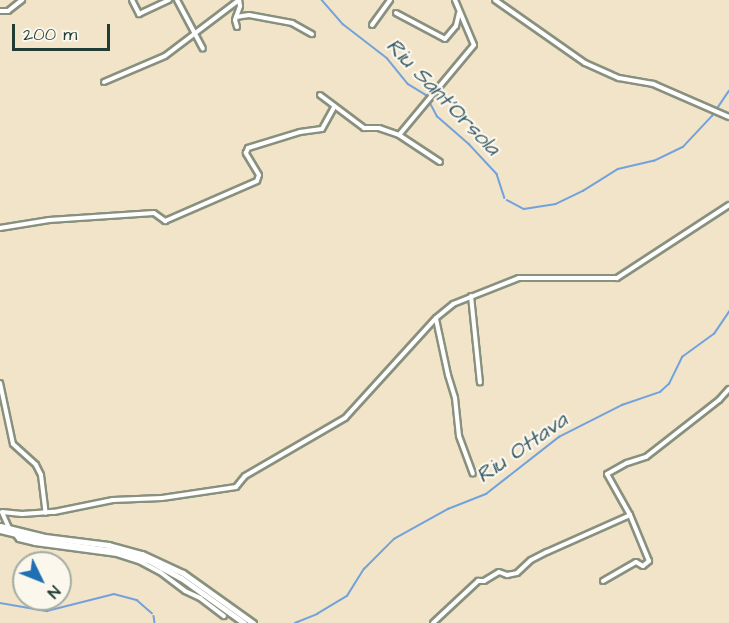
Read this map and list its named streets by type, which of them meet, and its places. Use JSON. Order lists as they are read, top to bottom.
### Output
{
  "water": ["Riu Sant'Orsola", "Riu Ottava"],
  "scale_bar": "200 m",
  "north": "bottom right"
}
